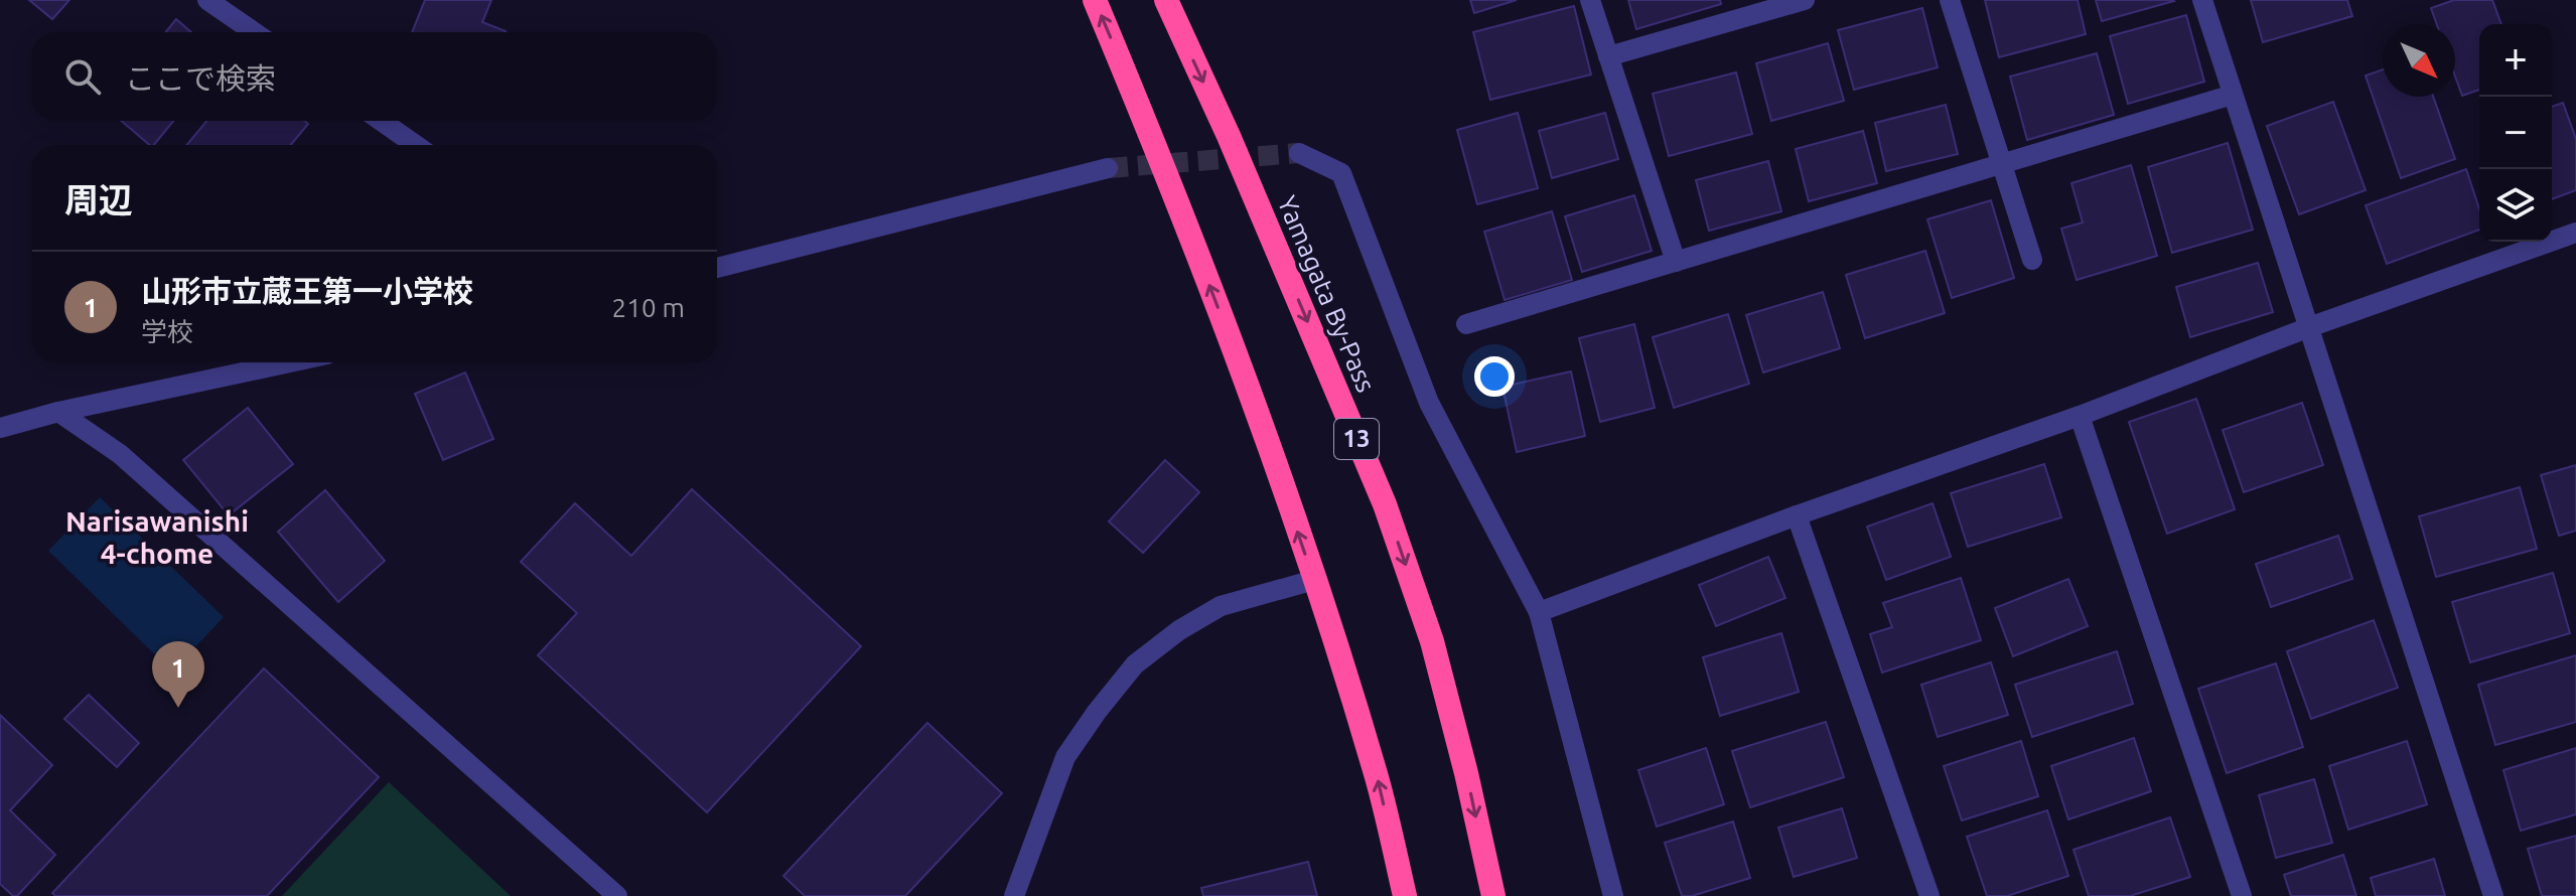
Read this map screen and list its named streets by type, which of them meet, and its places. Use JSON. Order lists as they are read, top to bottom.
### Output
{
  "streets": {
    "highway": ["Yamagata By-Pass", "13"]
  },
  "districts": ["Narisawanishi 4-chome"],
  "north": "bottom right",
  "page": {
    "map_buttons": ["+", "−"],
    "search": "ここで検索",
    "heading": "周辺",
    "list": [
      {
        "mark": "1",
        "name": "山形市立蔵王第一小学校",
        "note": "学校",
        "value": "210 m"
      }
    ],
    "pins": "1"
  }
}
